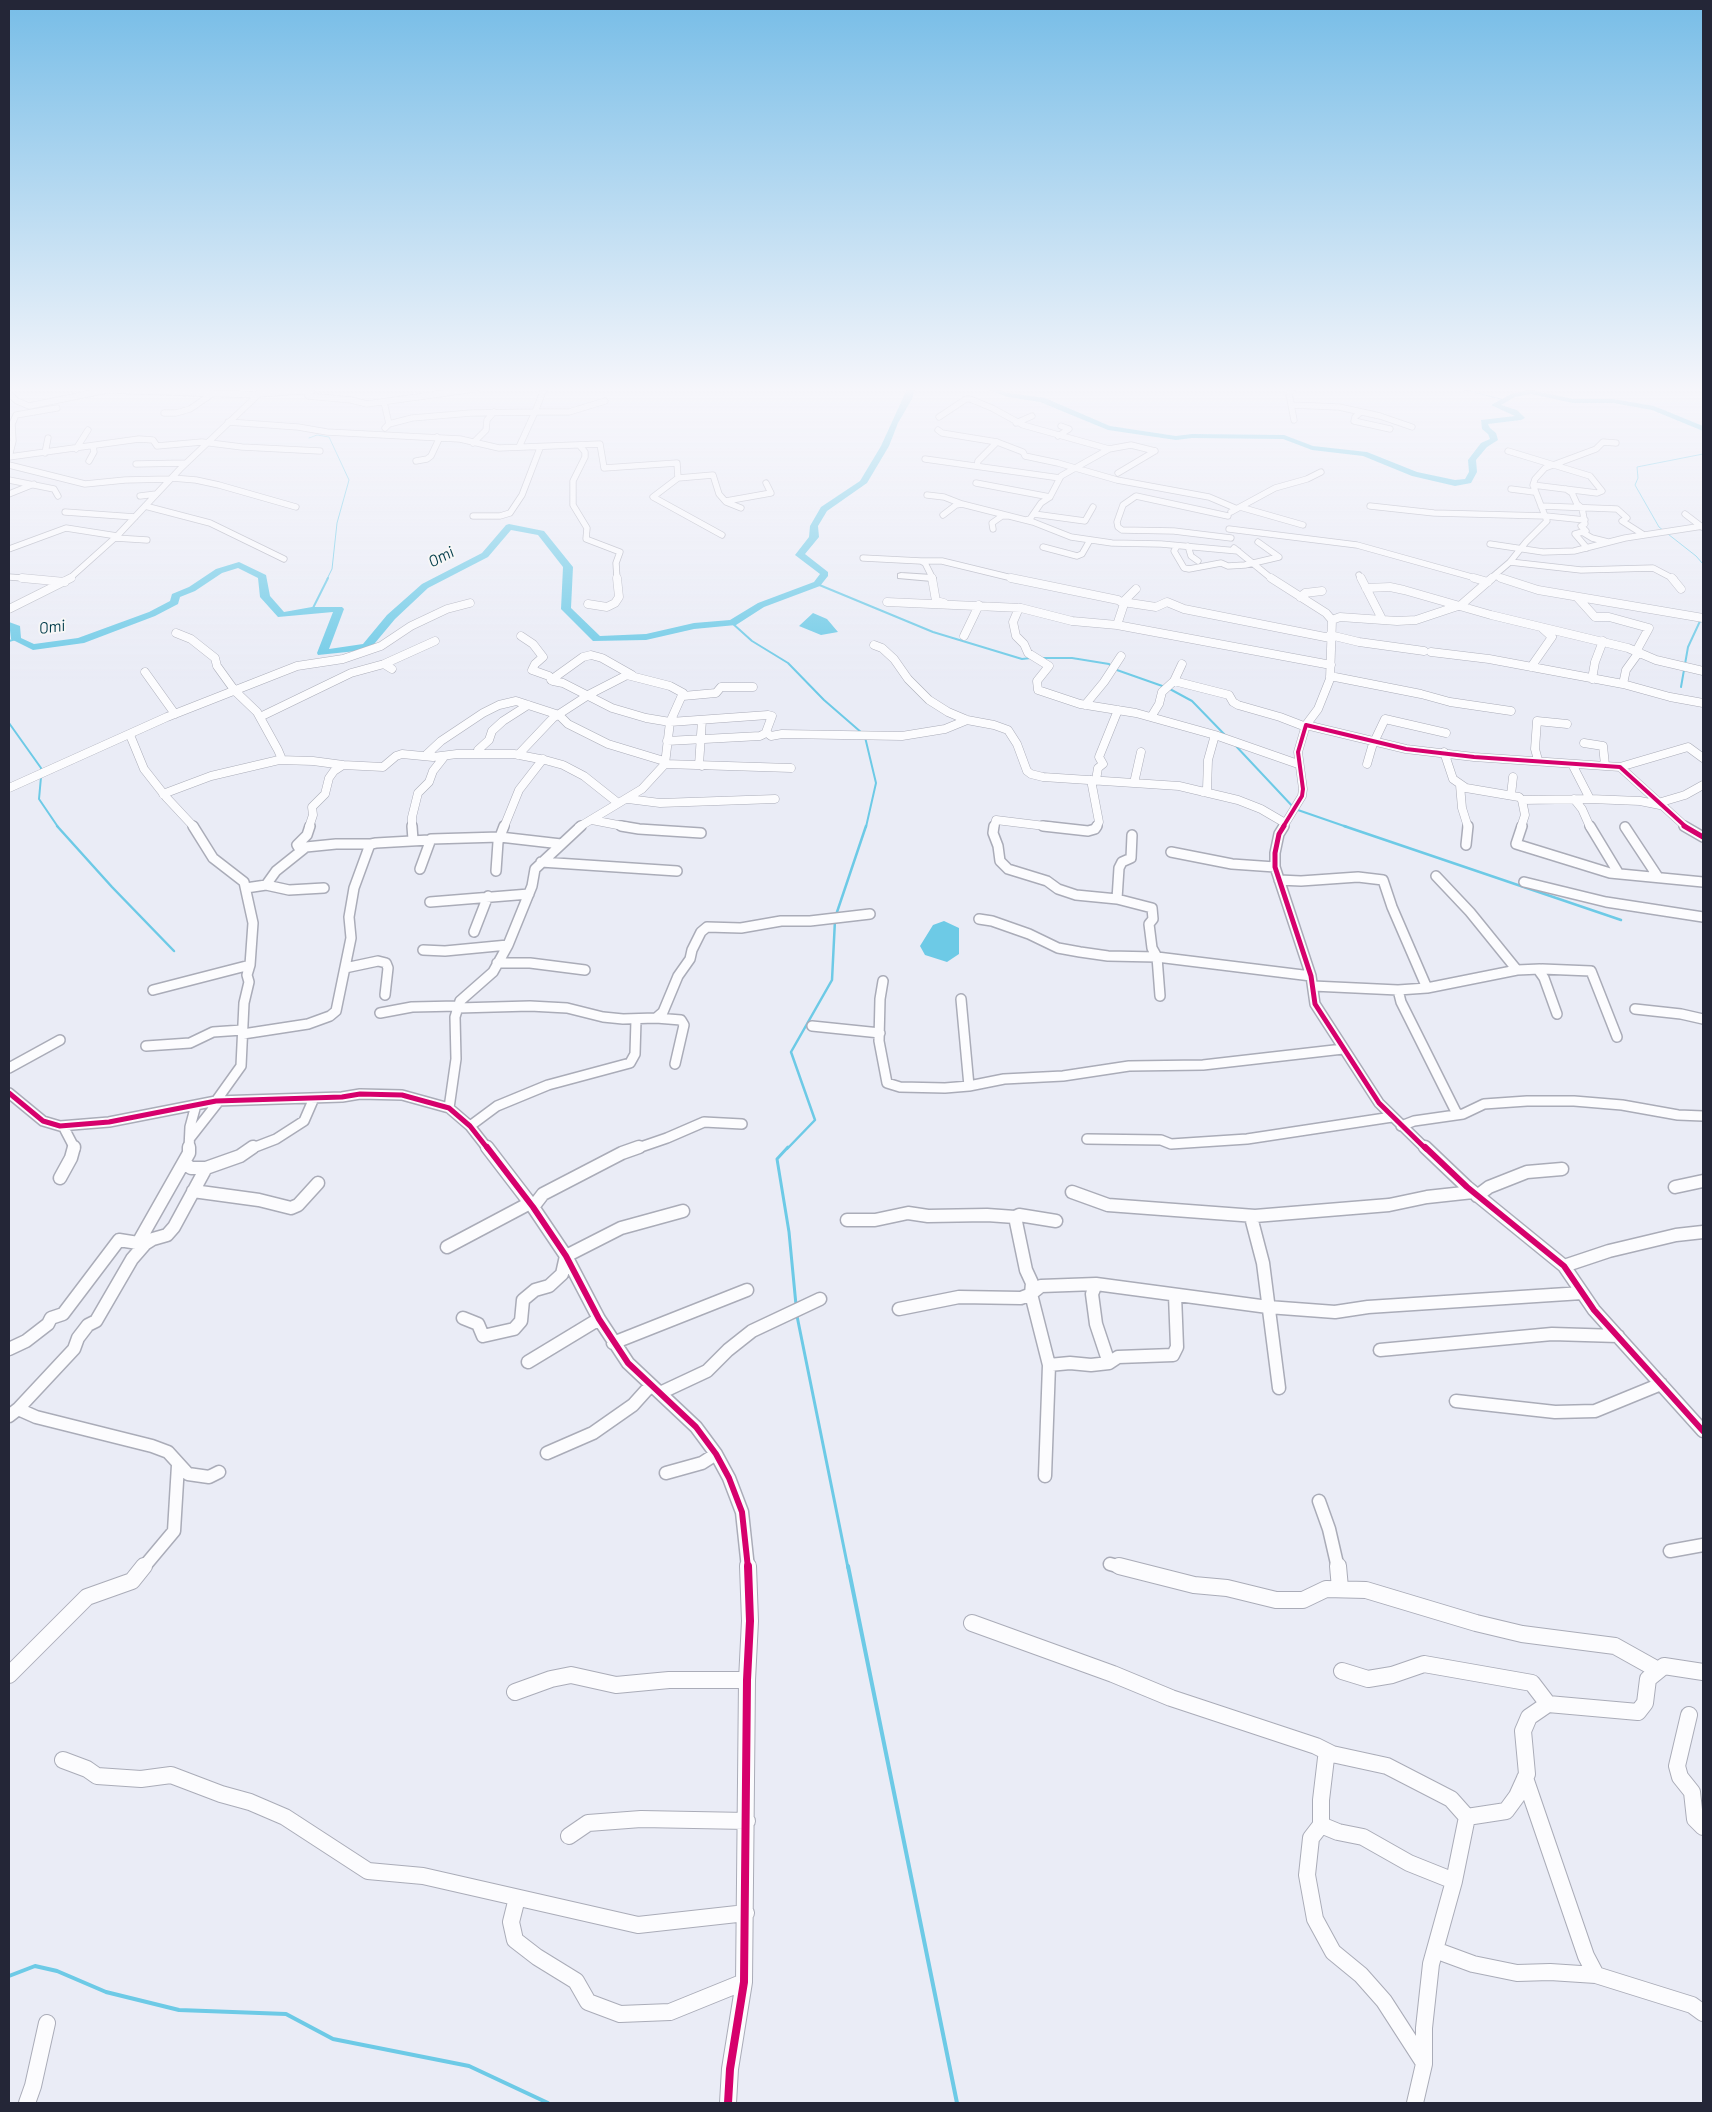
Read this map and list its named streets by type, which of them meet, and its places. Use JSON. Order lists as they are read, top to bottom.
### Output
{
  "water": ["Omi"]
}
